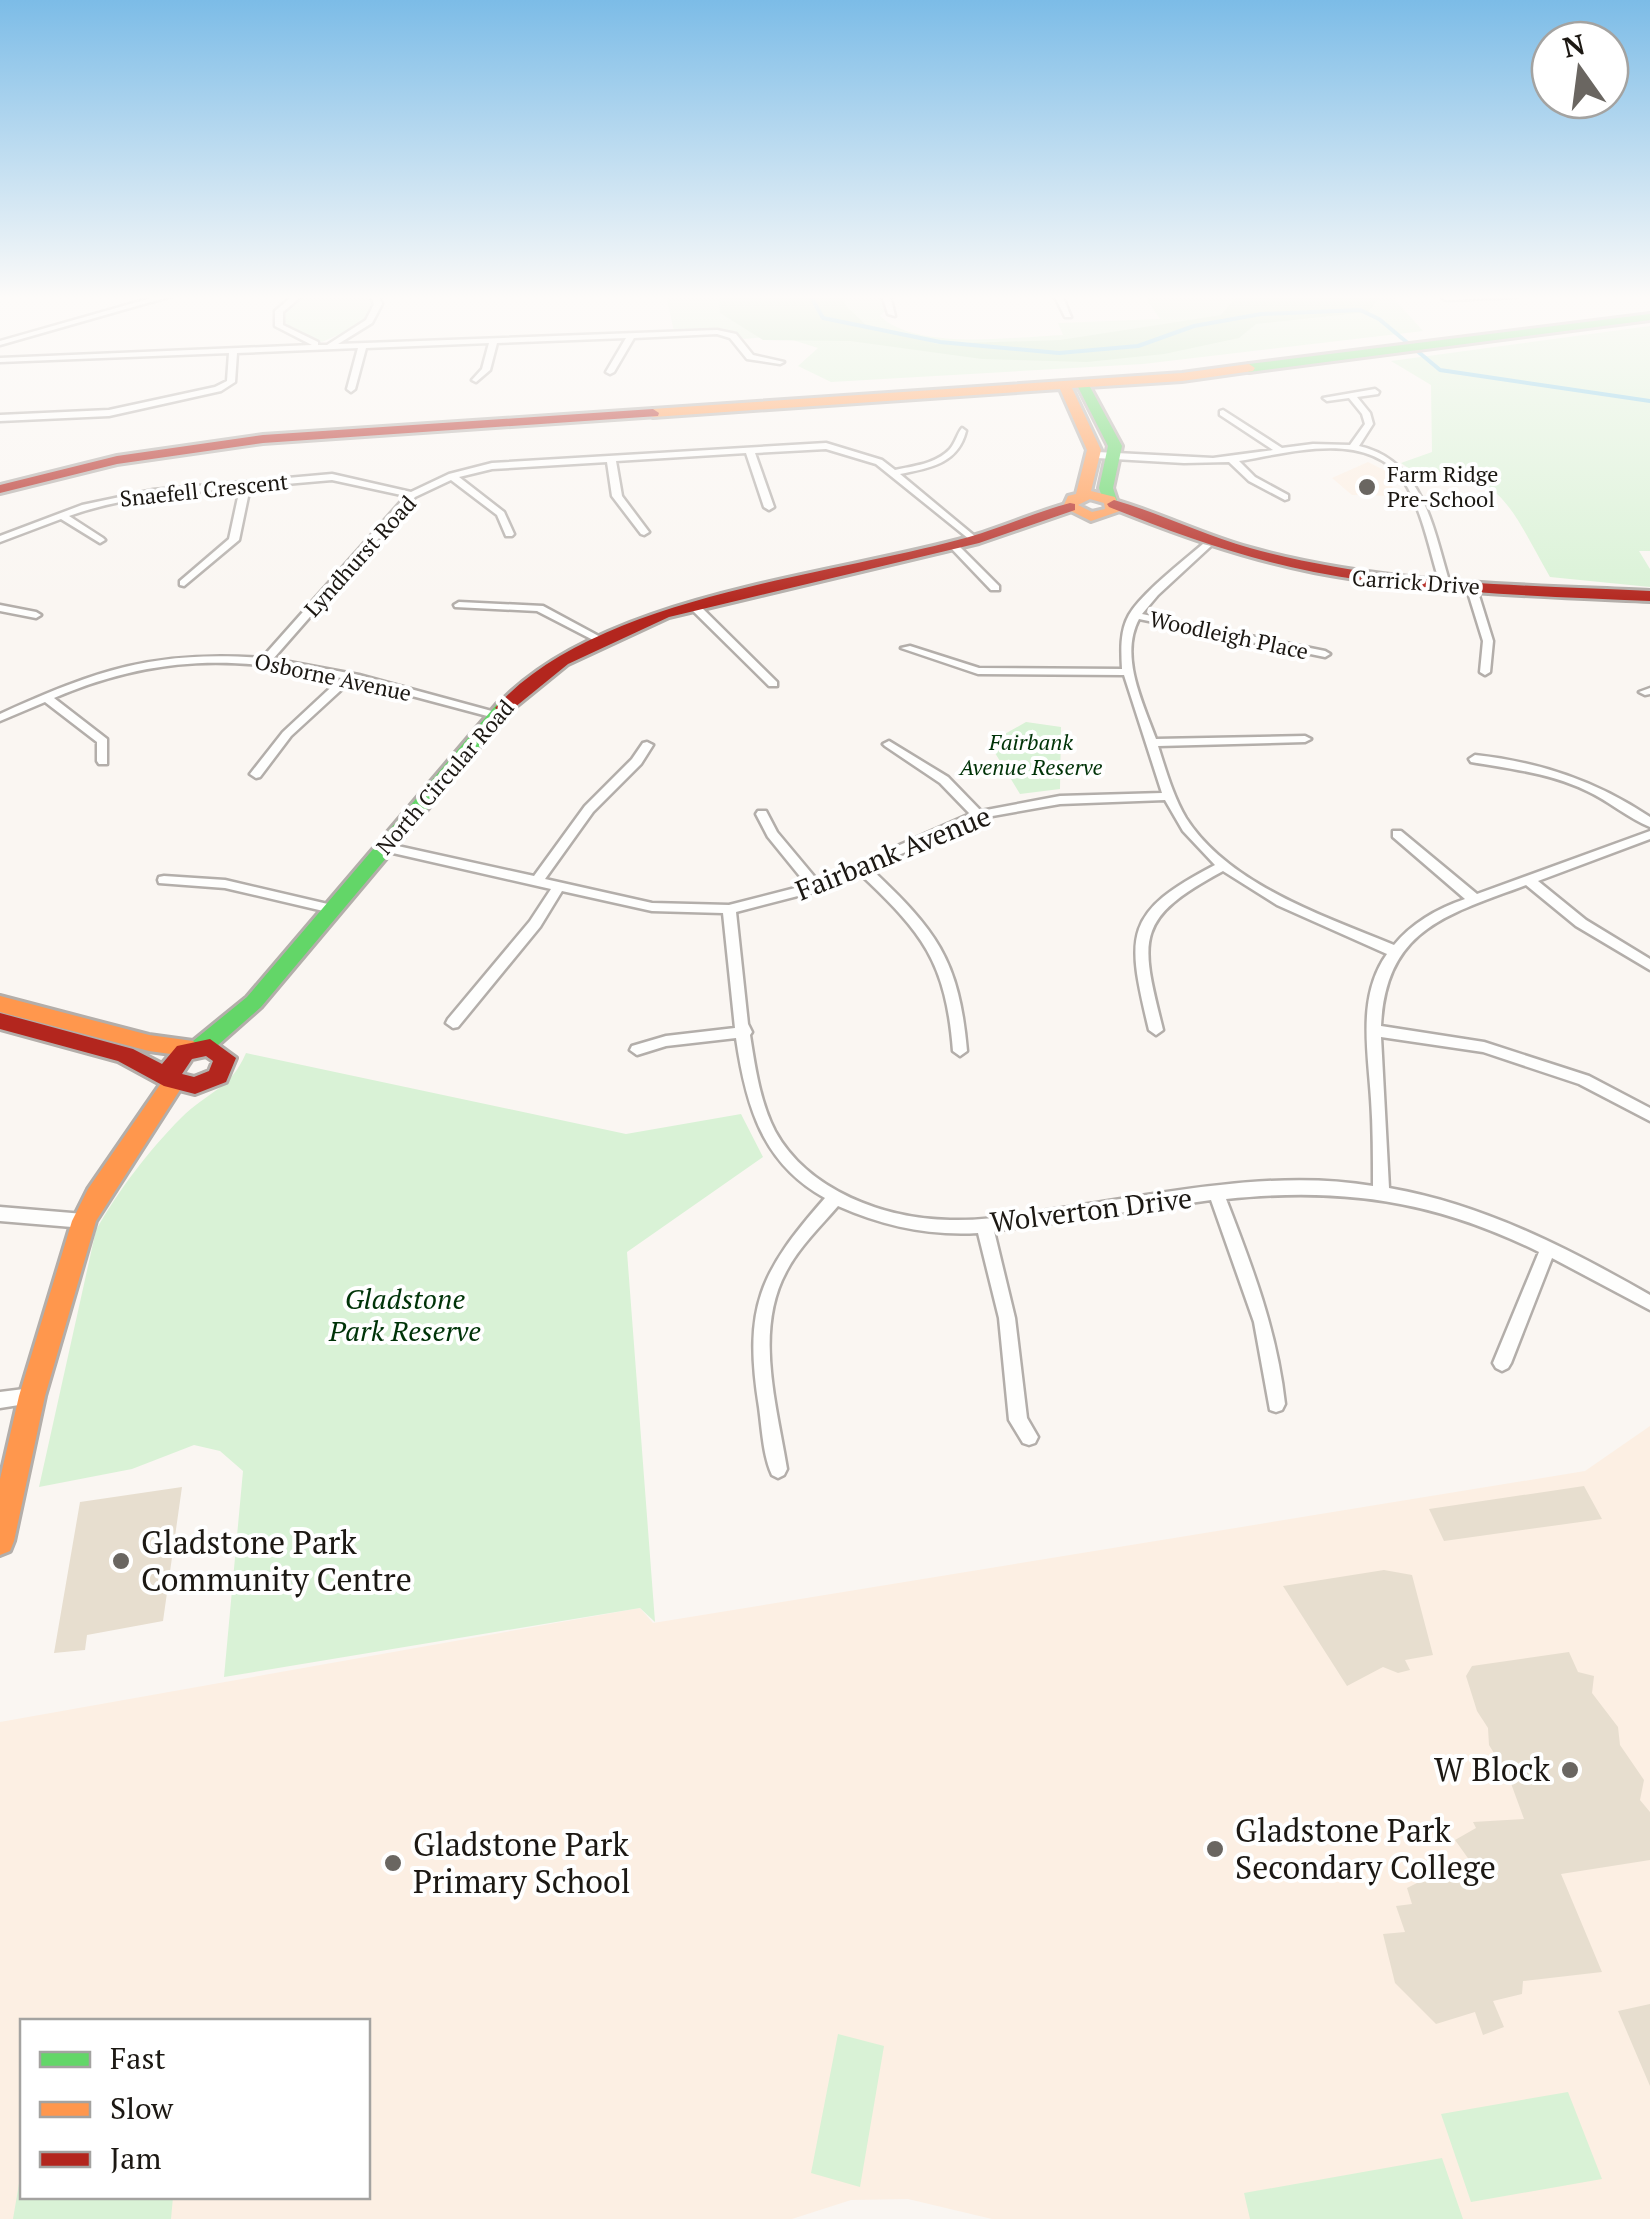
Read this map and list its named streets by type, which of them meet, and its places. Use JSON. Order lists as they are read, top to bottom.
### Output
{
  "streets": {
    "street": [
      "Snaefell Crescent",
      "Lyndhurst Road",
      "Carrick Drive",
      "Woodleigh Place",
      "Osborne Avenue",
      "North Circular Road",
      "Fairbank Avenue",
      "Wolverton Drive"
    ]
  },
  "crossings": [
    ["Snaefell Crescent", "Lyndhurst Road"],
    ["Lyndhurst Road", "Osborne Avenue"],
    ["Lyndhurst Road", "North Circular Road"],
    ["Carrick Drive", "North Circular Road"],
    ["Osborne Avenue", "North Circular Road"],
    ["North Circular Road", "Fairbank Avenue"],
    ["Fairbank Avenue", "Wolverton Drive"]
  ],
  "parks": ["Fairbank Avenue Reserve", "Gladstone Park Reserve"],
  "places": [
    "Farm Ridge Pre-School",
    "Gladstone Park Community Centre",
    "W Block",
    "Gladstone Park Secondary College",
    "Gladstone Park Primary School"
  ],
  "legend": ["Fast", "Slow", "Jam"],
  "north": "top"
}
